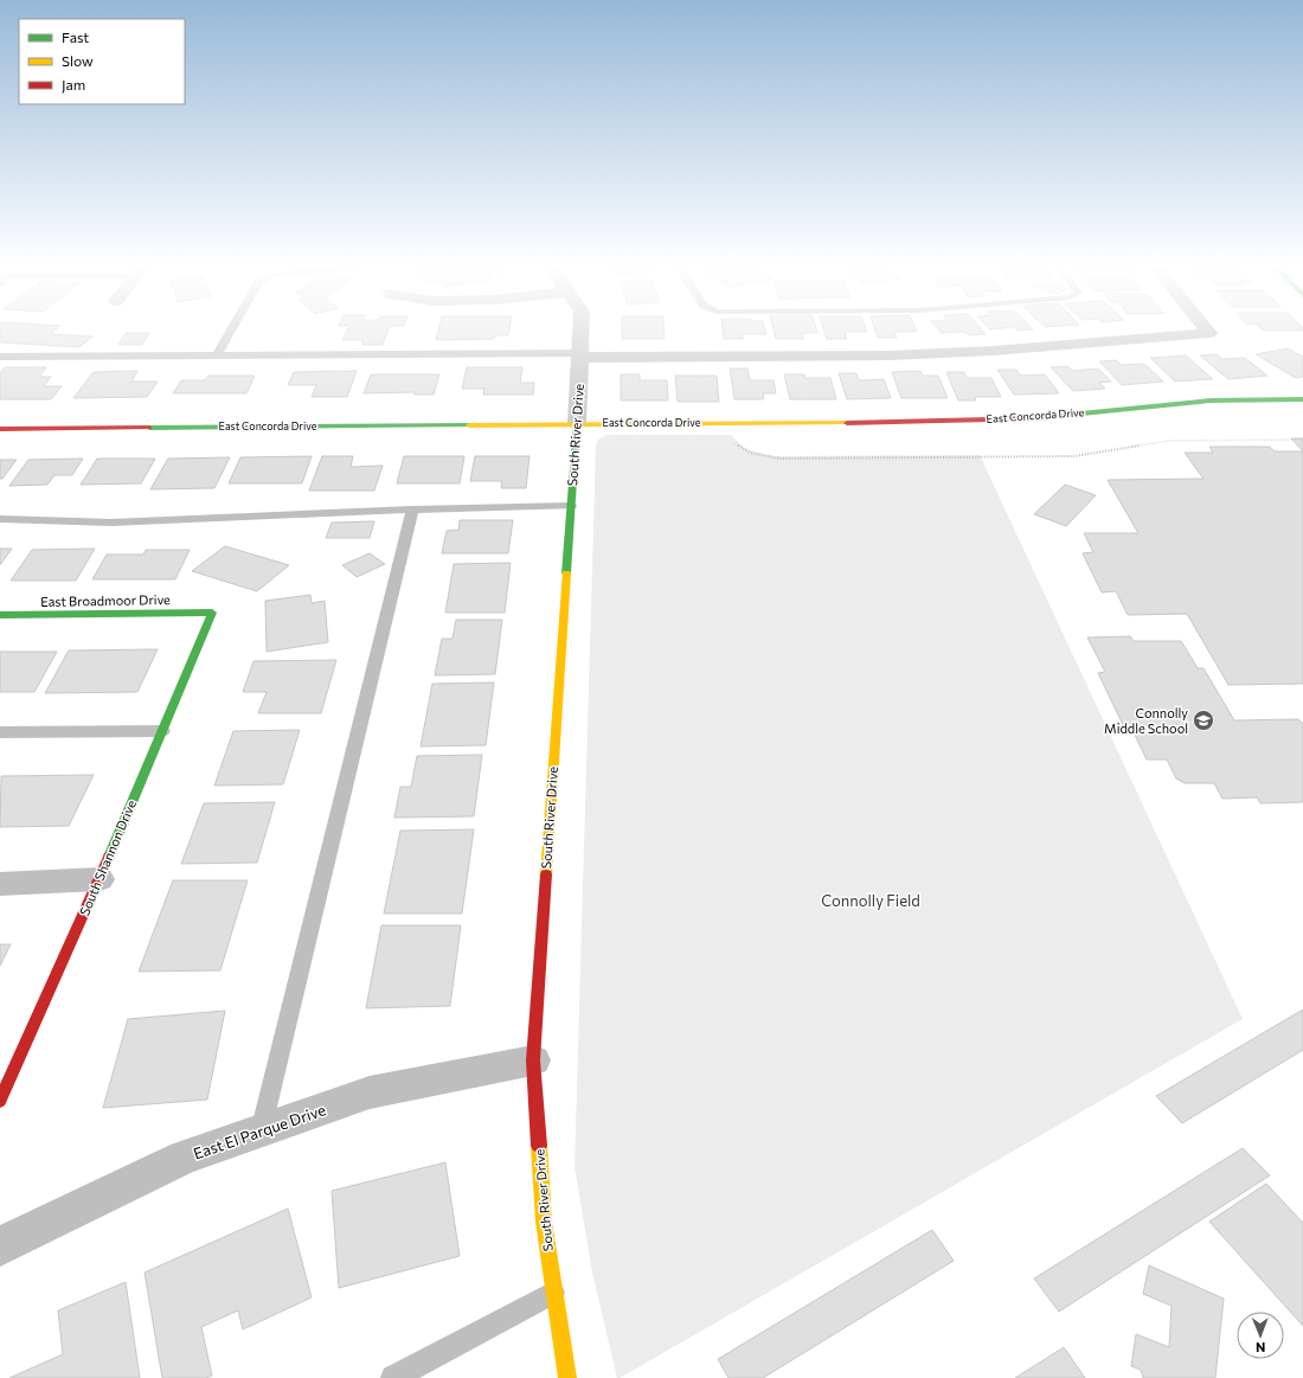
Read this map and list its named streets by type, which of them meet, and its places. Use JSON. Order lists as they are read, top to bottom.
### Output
{
  "streets": {
    "street": [
      "East Concorda Drive",
      "South River Drive",
      "East Broadmoor Drive",
      "South Shannon Drive",
      "East El Parque Drive"
    ]
  },
  "crossings": [
    ["East Concorda Drive", "South River Drive"],
    ["South River Drive", "East El Parque Drive"],
    ["East Broadmoor Drive", "South Shannon Drive"]
  ],
  "parks": ["Connolly Field"],
  "places": {
    "school or university": ["Connolly Middle School"]
  },
  "legend": ["Fast", "Slow", "Jam"],
  "north": "bottom"
}
